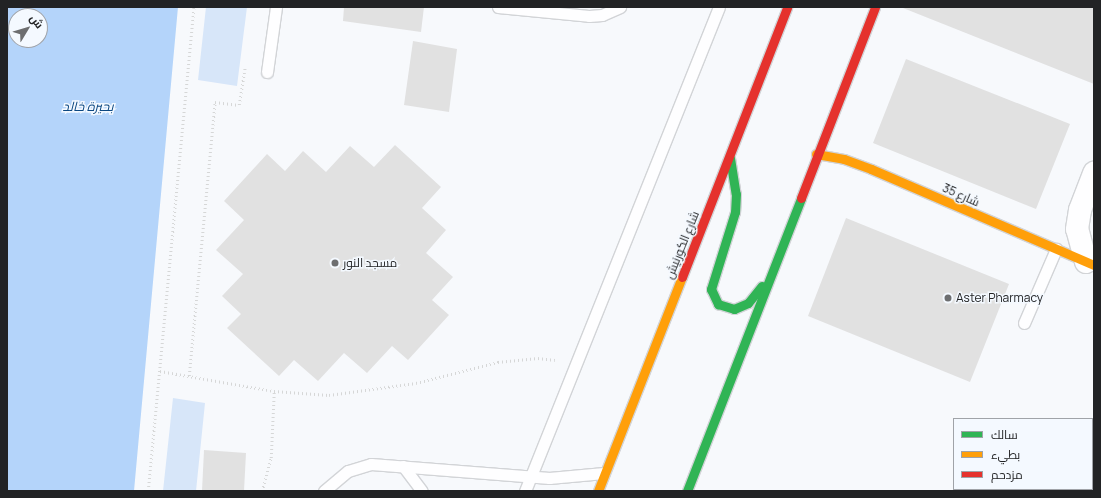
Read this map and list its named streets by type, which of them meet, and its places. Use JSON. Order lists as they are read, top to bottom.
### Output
{
  "streets": {
    "main road": ["شارع 35", "شارع الكورنيش"]
  },
  "water": ["بحيرة خالد"],
  "places": ["مسجد النور", "Aster Pharmacy"],
  "legend": ["سالك", "بطيء", "مزدحم"],
  "north": "top right"
}
